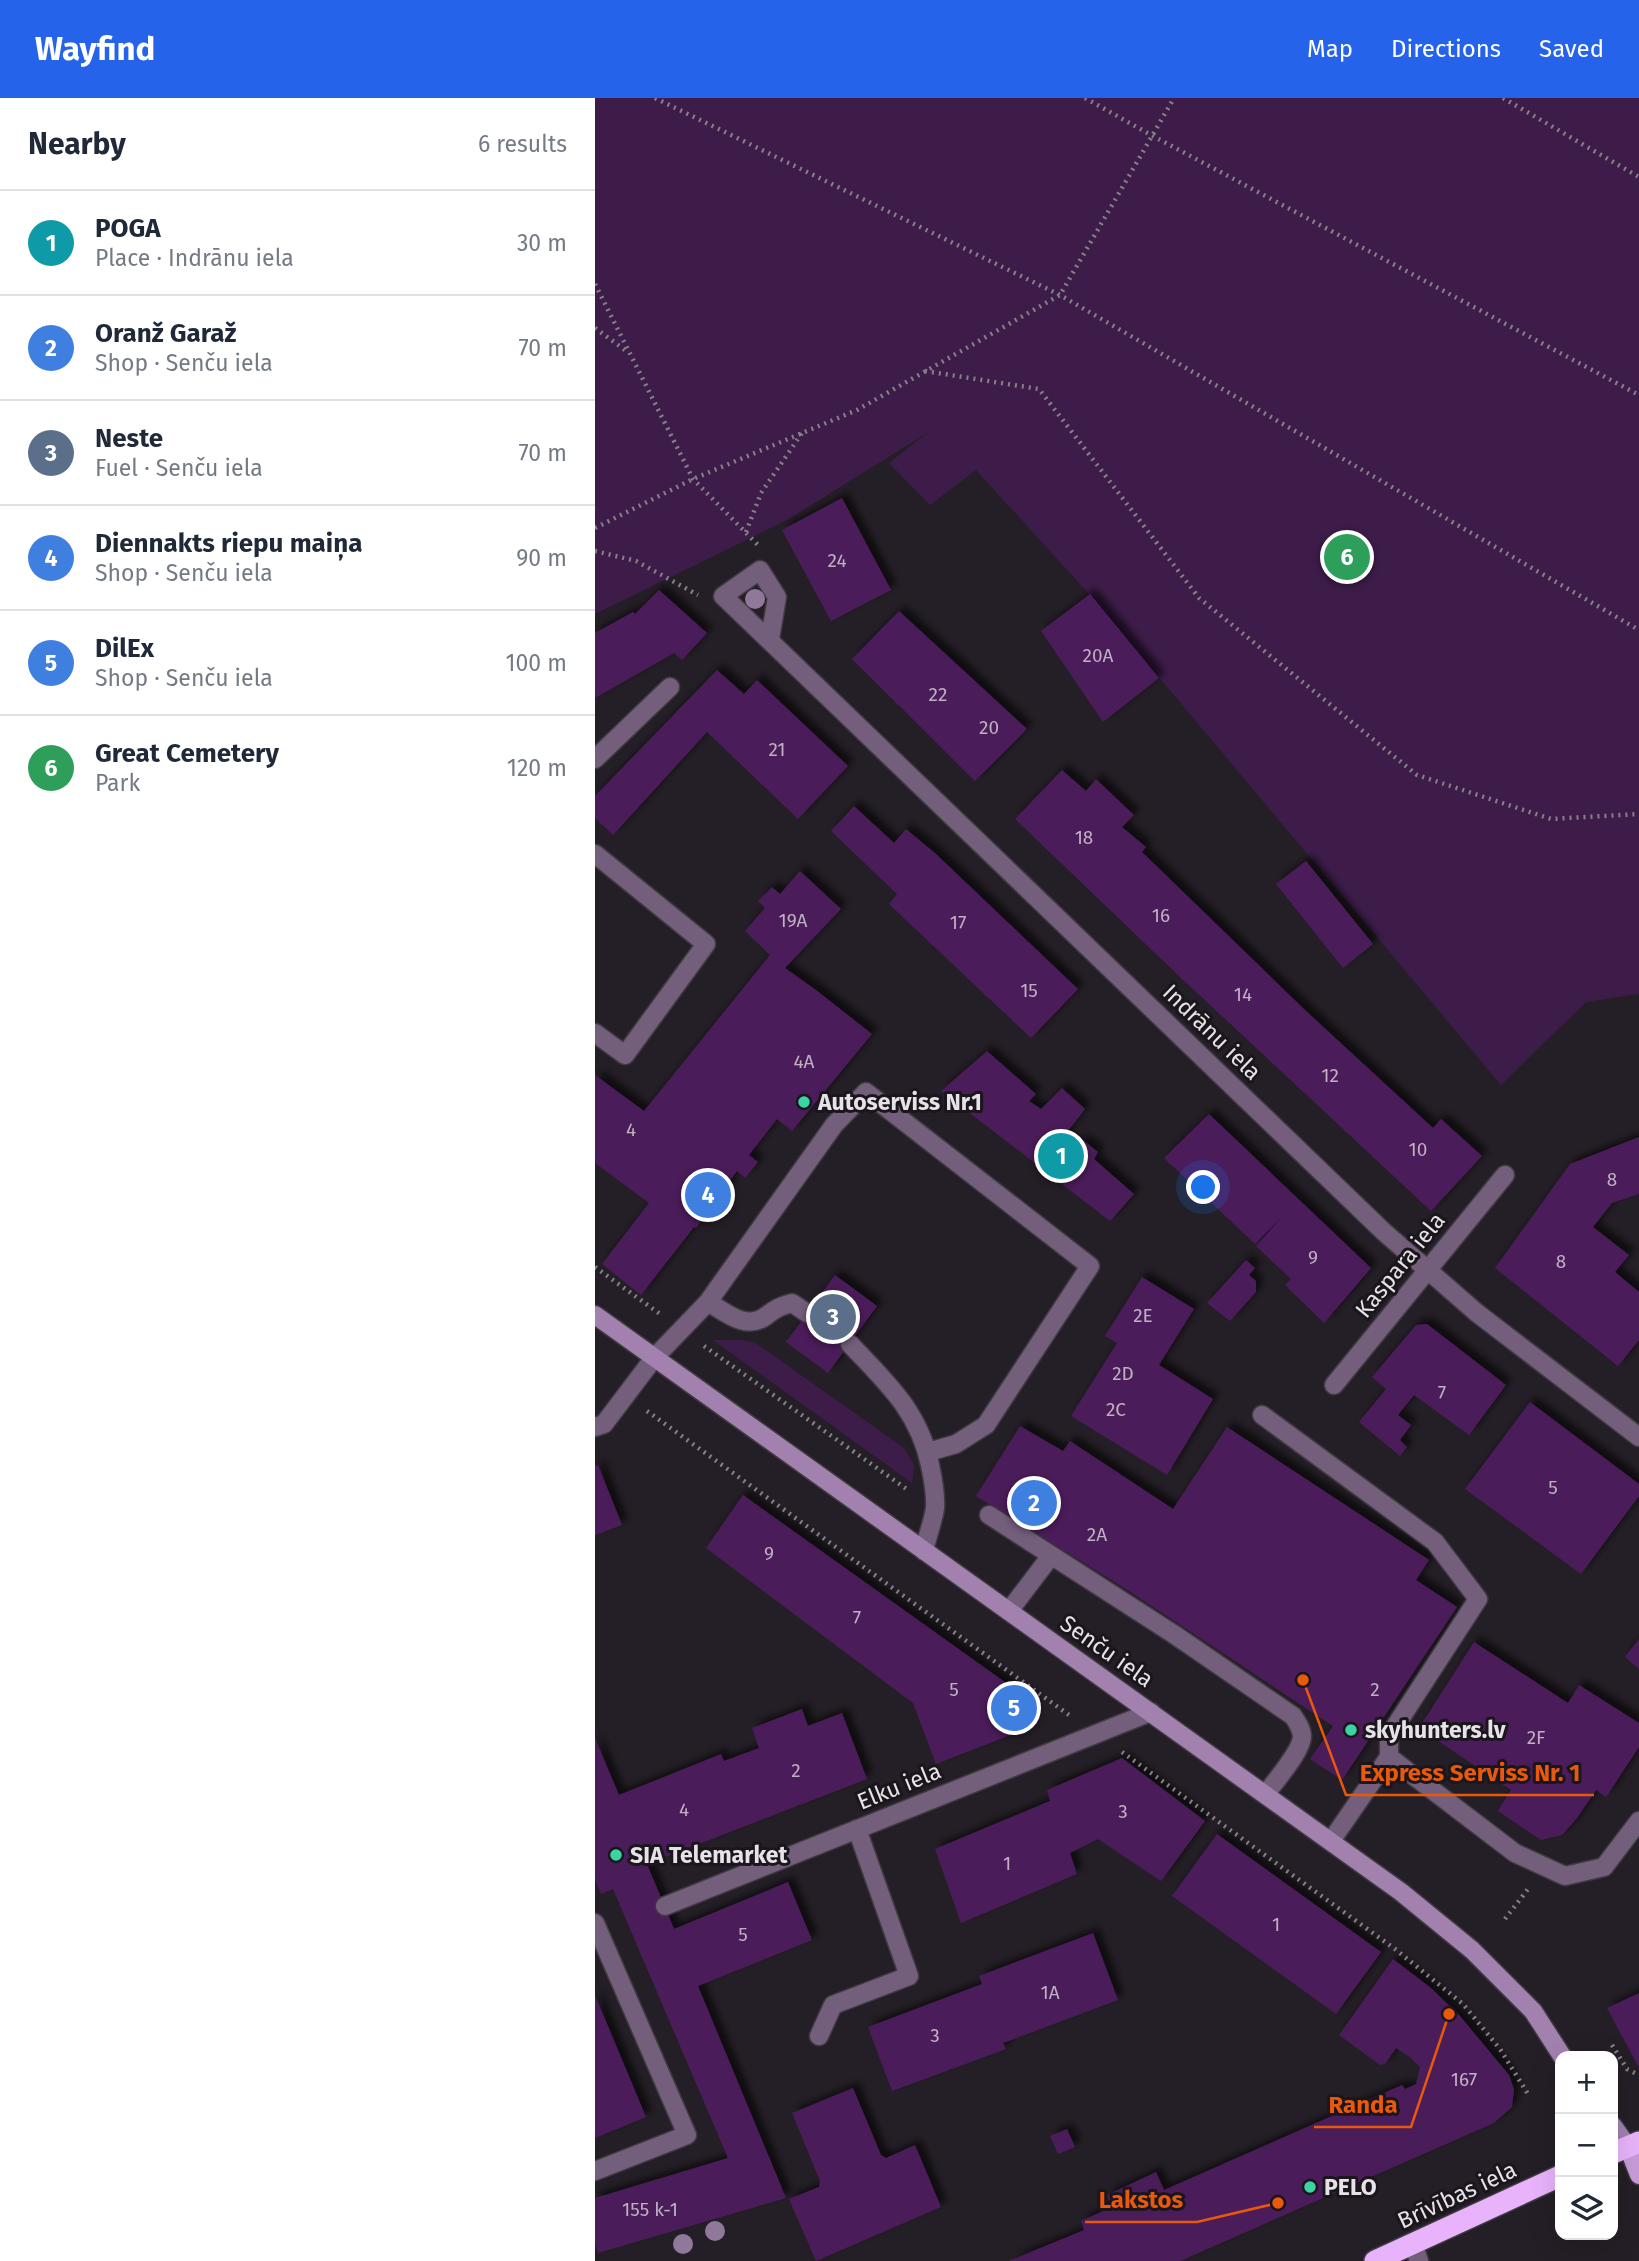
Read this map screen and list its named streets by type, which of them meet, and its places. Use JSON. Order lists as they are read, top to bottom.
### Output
{
  "streets": {
    "highway": ["Brīvības iela"],
    "main road": ["Senču iela"],
    "street": ["Indrānu iela", "Kaspara iela", "Elku iela"]
  },
  "crossings": [
    ["Indrānu iela", "Kaspara iela"],
    ["Senču iela", "Elku iela"]
  ],
  "places": [
    "Autoserviss Nr.1",
    "Express Serviss Nr. 1",
    "skyhunters.lv",
    "SIA Telemarket",
    "Randa",
    "PELO",
    "Lakstos"
  ],
  "house_numbers": [
    "24",
    "20A",
    "22",
    "20",
    "21",
    "18",
    "16",
    "19A",
    "17",
    "15",
    "14",
    "4A",
    "12",
    "4",
    "10",
    "8",
    "9",
    "8",
    "2E",
    "2D",
    "7",
    "2C",
    "5",
    "2A",
    "9",
    "7",
    "5",
    "2",
    "2F",
    "2",
    "4",
    "3",
    "1",
    "1",
    "5",
    "1A",
    "3",
    "167",
    "155 k-1"
  ],
  "page": {
    "header": "Wayfind",
    "nav": ["Map", "Directions", "Saved"],
    "heading": ["Nearby", "6 results"],
    "list": [
      {
        "mark": "1",
        "name": "POGA",
        "note": "Place · Indrānu iela",
        "value": "30 m"
      },
      {
        "mark": "2",
        "name": "Oranž Garaž",
        "note": "Shop · Senču iela",
        "value": "70 m"
      },
      {
        "mark": "3",
        "name": "Neste",
        "note": "Fuel · Senču iela",
        "value": "70 m"
      },
      {
        "mark": "4",
        "name": "Diennakts riepu maiņa",
        "note": "Shop · Senču iela",
        "value": "90 m"
      },
      {
        "mark": "5",
        "name": "DilEx",
        "note": "Shop · Senču iela",
        "value": "100 m"
      },
      {
        "mark": "6",
        "name": "Great Cemetery",
        "note": "Park",
        "value": "120 m"
      }
    ],
    "pins": [
      "6",
      "1",
      "4",
      "3",
      "2",
      "5"
    ],
    "map_buttons": ["+", "−"]
  }
}
